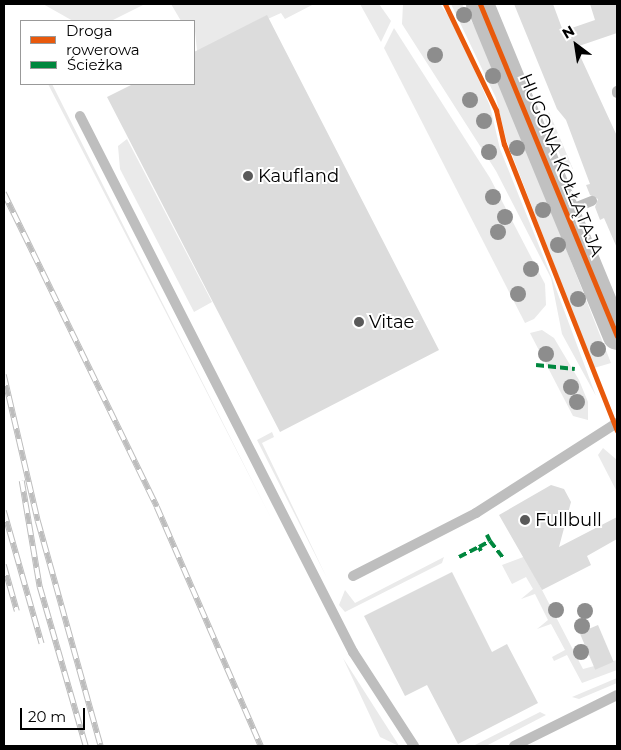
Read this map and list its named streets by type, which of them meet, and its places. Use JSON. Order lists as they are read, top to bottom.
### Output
{
  "streets": {
    "street": ["HUGONA KOŁŁĄTAJA"]
  },
  "places": ["Kaufland", "Vitae", "Fullbull"],
  "legend": ["Droga rowerowa", "Ścieżka"],
  "scale_bar": "20 m",
  "north": "top left"
}
